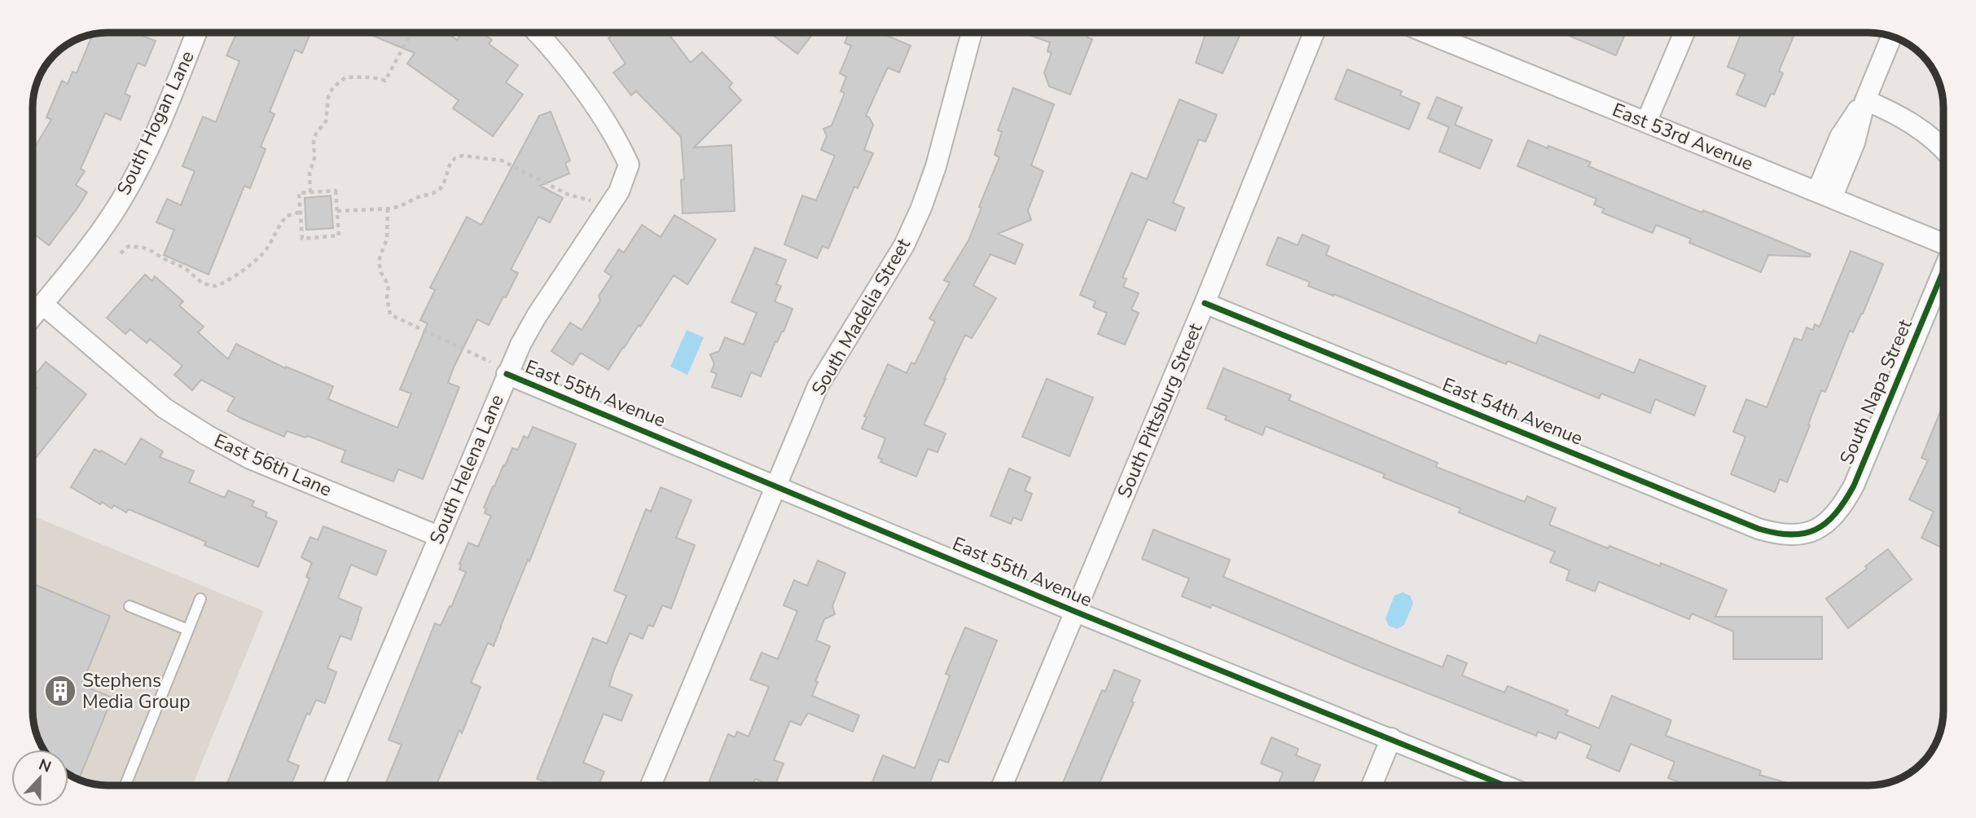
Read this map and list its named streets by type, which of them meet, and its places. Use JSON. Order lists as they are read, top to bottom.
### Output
{
  "streets": {
    "street": [
      "South Hogan Lane",
      "East 53rd Avenue",
      "South Madelia Street",
      "South Napa Street",
      "East 55th Avenue",
      "South Pittsburg Street",
      "East 54th Avenue",
      "East 56th Lane",
      "South Helena Lane"
    ]
  },
  "crossings": [
    ["South Hogan Lane", "East 56th Lane"],
    ["South Madelia Street", "East 55th Avenue"],
    ["South Napa Street", "East 54th Avenue"],
    ["East 55th Avenue", "South Pittsburg Street"],
    ["East 55th Avenue", "South Helena Lane"],
    ["South Pittsburg Street", "East 54th Avenue"],
    ["East 56th Lane", "South Helena Lane"]
  ],
  "places": {
    "building": ["Stephens Media Group"]
  },
  "north": "top"
}
